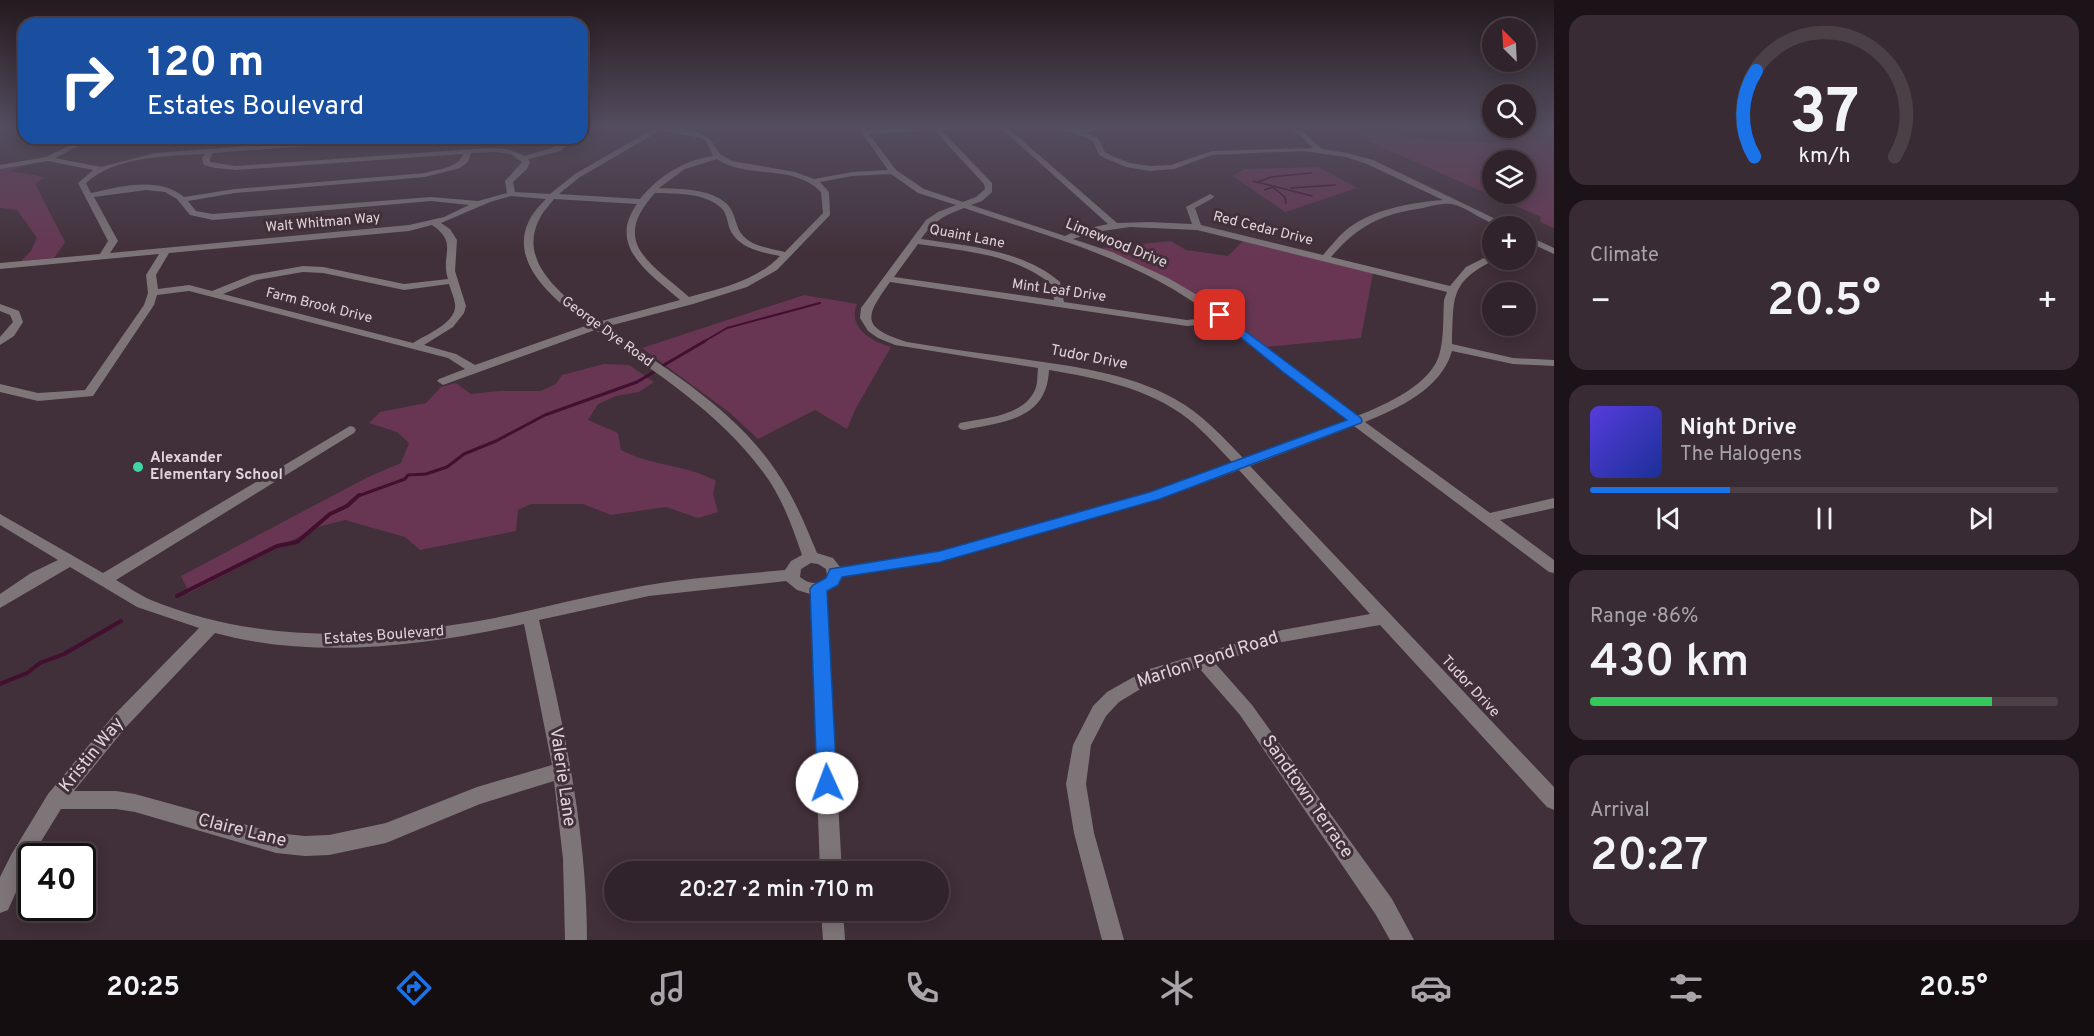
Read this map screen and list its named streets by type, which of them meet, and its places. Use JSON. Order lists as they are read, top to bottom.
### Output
{
  "streets": {
    "street": [
      "Walt Whitman Way",
      "Red Cedar Drive",
      "Quaint Lane",
      "Limewood Drive",
      "Mint Leaf Drive",
      "Farm Brook Drive",
      "George Dye Road",
      "Tudor Drive",
      "Estates Boulevard",
      "Marlon Pond Road",
      "Kristin Way",
      "Valerie Lane",
      "Sandtown Terrace",
      "Claire Lane"
    ]
  },
  "crossings": [
    ["Walt Whitman Way", "George Dye Road"],
    ["Red Cedar Drive", "Limewood Drive"],
    ["Quaint Lane", "Mint Leaf Drive"],
    ["Quaint Lane", "Tudor Drive"],
    ["Limewood Drive", "Mint Leaf Drive"],
    ["Limewood Drive", "Tudor Drive"],
    ["Mint Leaf Drive", "Tudor Drive"],
    ["George Dye Road", "Estates Boulevard"],
    ["Tudor Drive", "Marlon Pond Road"],
    ["Estates Boulevard", "Kristin Way"],
    ["Estates Boulevard", "Valerie Lane"],
    ["Marlon Pond Road", "Sandtown Terrace"],
    ["Kristin Way", "Claire Lane"],
    ["Valerie Lane", "Claire Lane"]
  ],
  "places": ["Alexander Elementary School"],
  "north": "top left",
  "page": {
    "map_buttons": ["+", "−"],
    "turn": ["120 m", "Estates Boulevard"],
    "tile": [
      "Climate",
      ["Range · 86%", "430 km"],
      ["Arrival", "20:27"]
    ],
    "heat": ["−", "20.5°", "+"],
    "song": ["Night Drive", "The Halogens"],
    "limit": "40",
    "trip": "20:27 · 2 min · 710 m",
    "tabs": ["20:25", "20.5°"],
    "gauge": ["37", "km/h"]
  }
}
